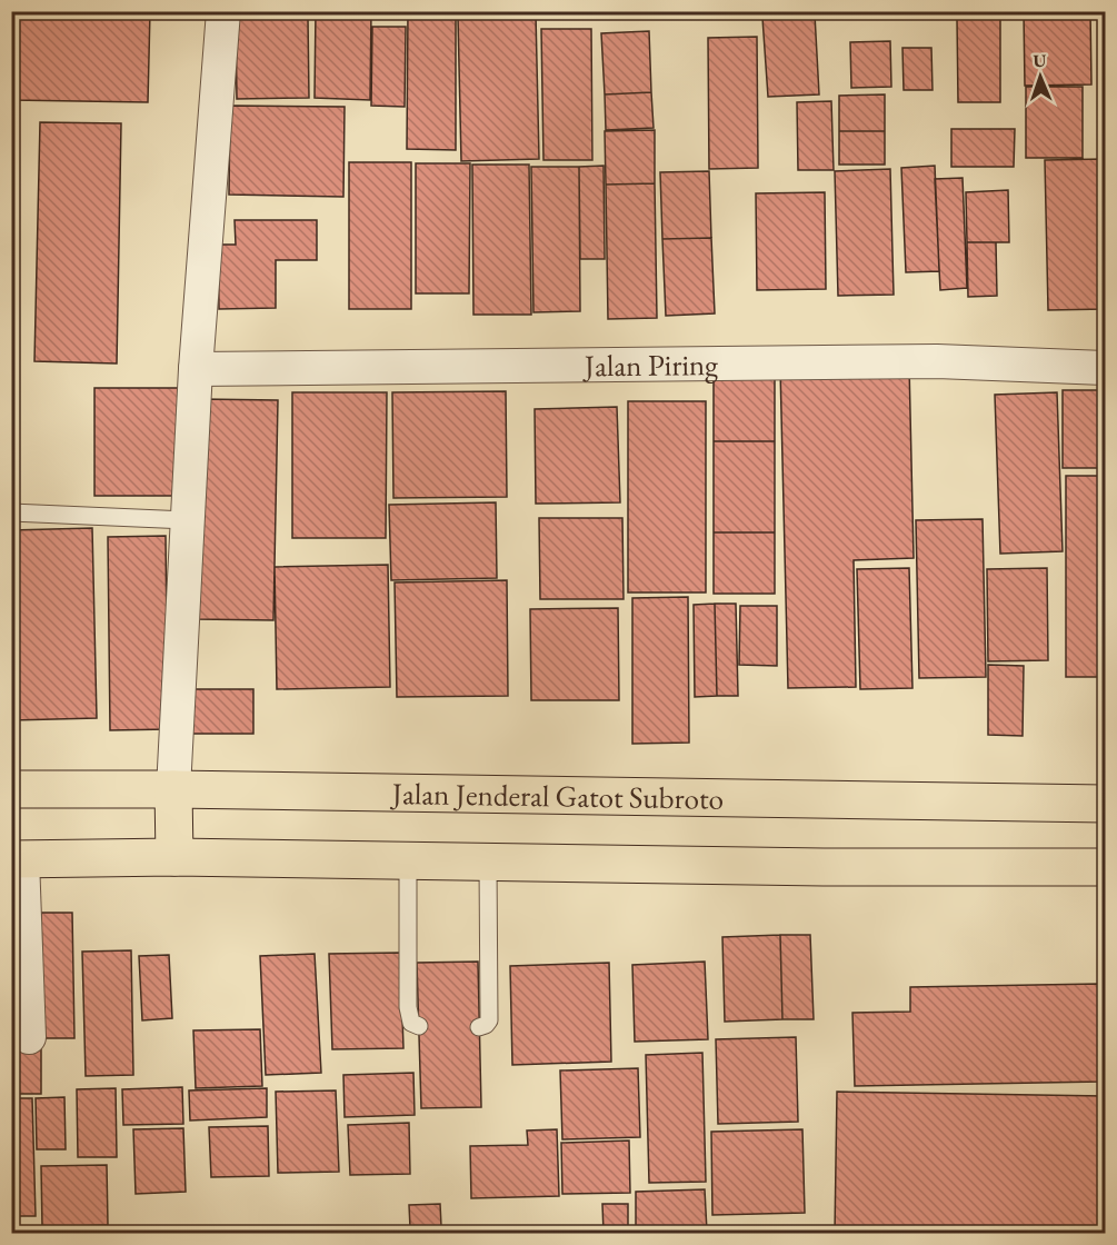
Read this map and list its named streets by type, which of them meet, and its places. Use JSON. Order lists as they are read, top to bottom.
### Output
{
  "streets": {
    "main road": ["Jalan Jenderal Gatot Subroto"],
    "street": ["Jalan Piring"]
  },
  "north": "top"
}
